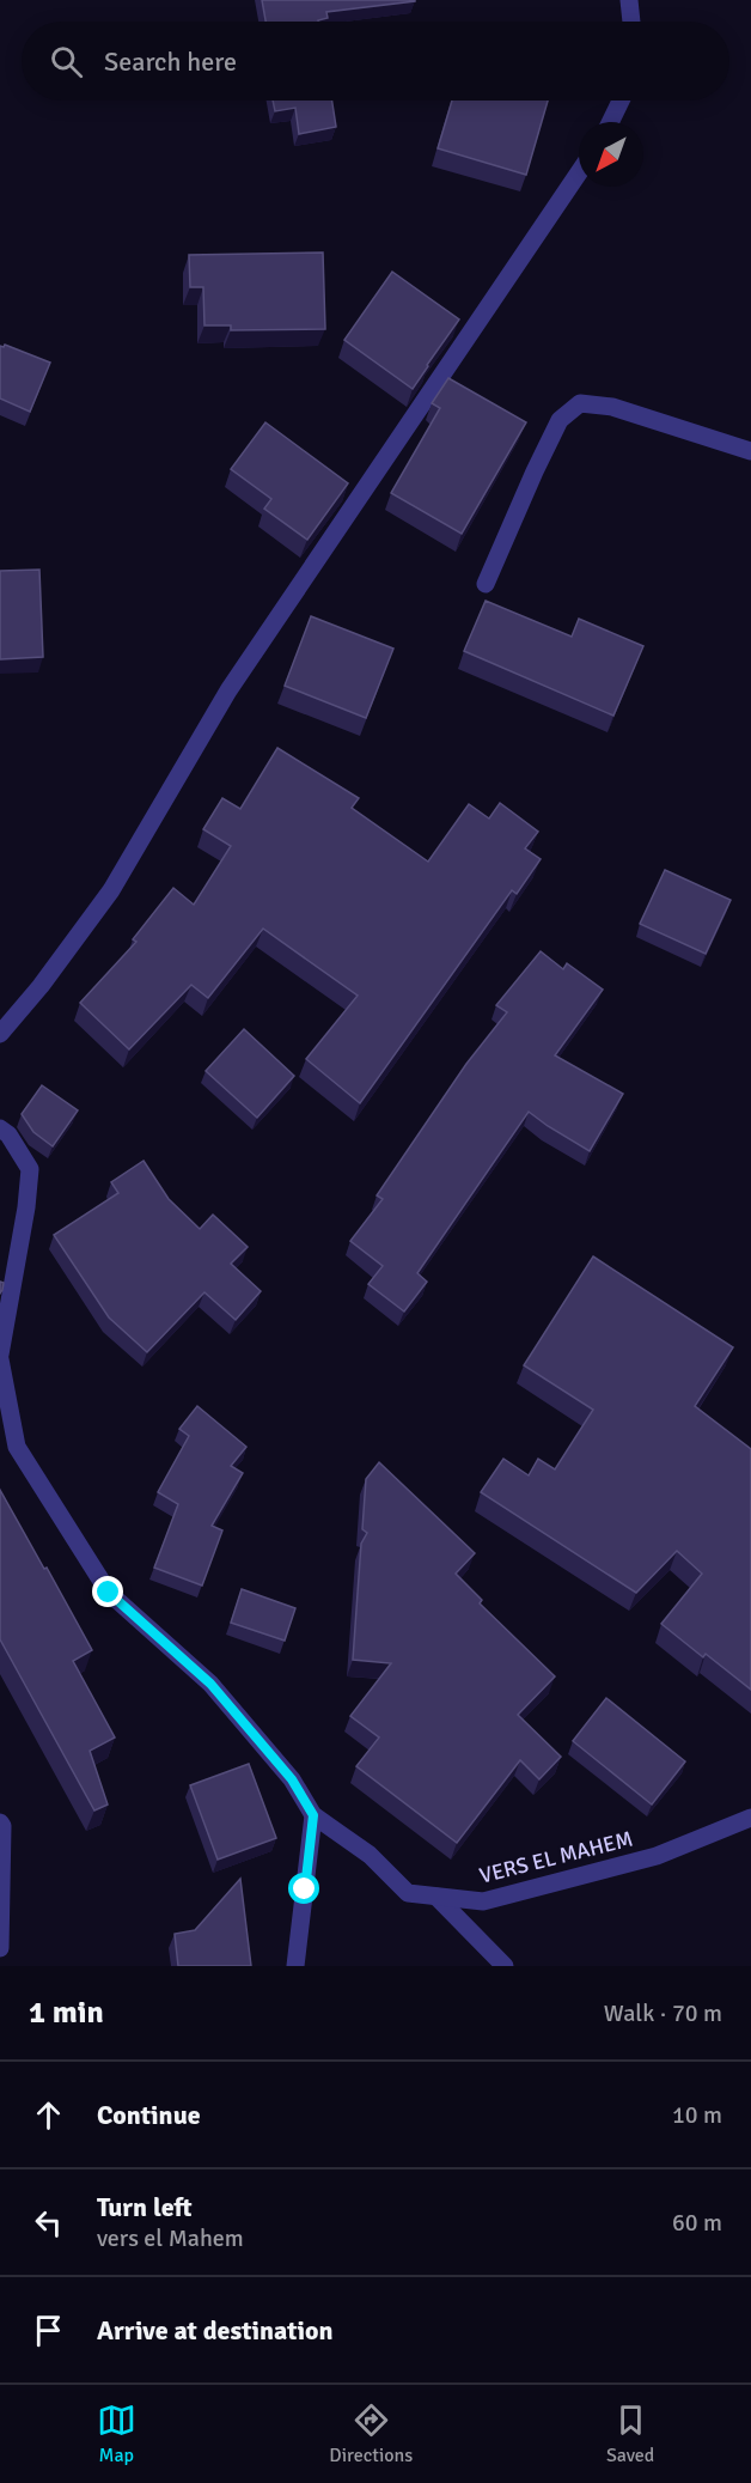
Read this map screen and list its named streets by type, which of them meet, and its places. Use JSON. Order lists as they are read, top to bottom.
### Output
{
  "streets": {
    "street": ["VERS EL MAHEM"]
  },
  "north": "bottom left",
  "page": {
    "search": "Search here",
    "heading": ["1 min", "Walk · 70 m"],
    "list": [
      ["Continue", "10 m"],
      ["Turn left", "vers el Mahem", "60 m"],
      "Arrive at destination"
    ],
    "nav": ["Map", "Directions", "Saved"]
  }
}
